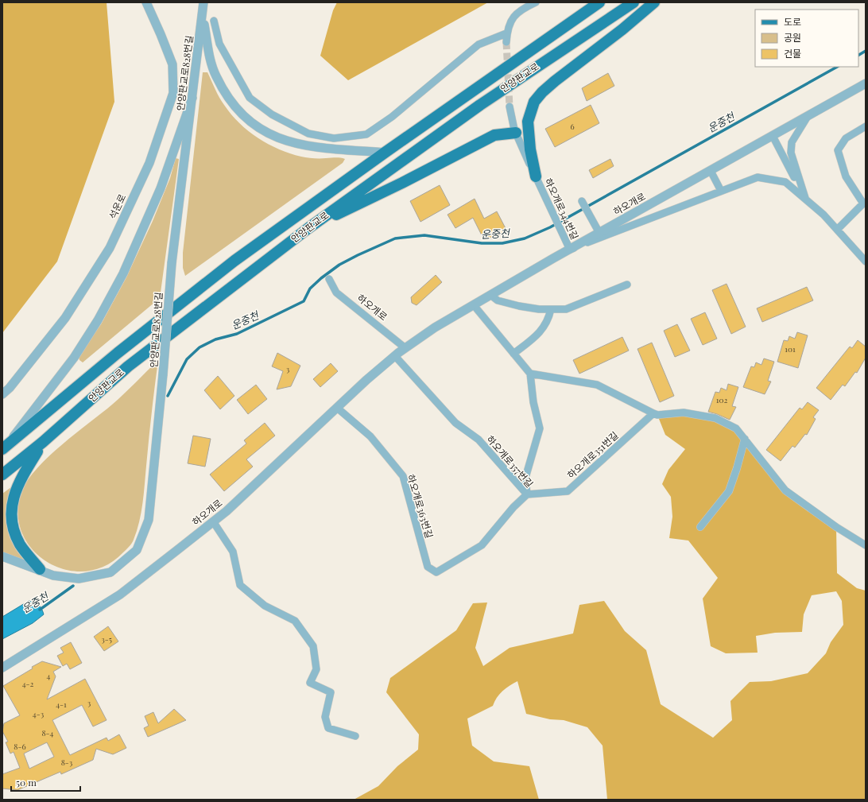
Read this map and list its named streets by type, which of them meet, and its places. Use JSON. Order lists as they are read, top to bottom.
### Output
{
  "streets": {
    "main road": ["안양판교로"],
    "street": [
      "안양판교로828번길",
      "하오개로",
      "석운로",
      "하오개로344번길",
      "하오개로351번길",
      "하오개로357번길",
      "하오개로363번길"
    ]
  },
  "crossings": [
    ["하오개로", "하오개로344번길"],
    ["하오개로", "하오개로357번길"],
    ["하오개로", "하오개로363번길"],
    ["하오개로351번길", "하오개로357번길"],
    ["하오개로357번길", "하오개로363번길"]
  ],
  "water": ["운중천"],
  "house_numbers": [
    "6",
    "101",
    "3",
    "102",
    "3-5",
    "4",
    "4-2",
    "3",
    "4-1",
    "4-3",
    "8-4",
    "8-6",
    "8-3"
  ],
  "legend": ["도로", "공원", "건물"],
  "scale_bar": "50 m"
}
